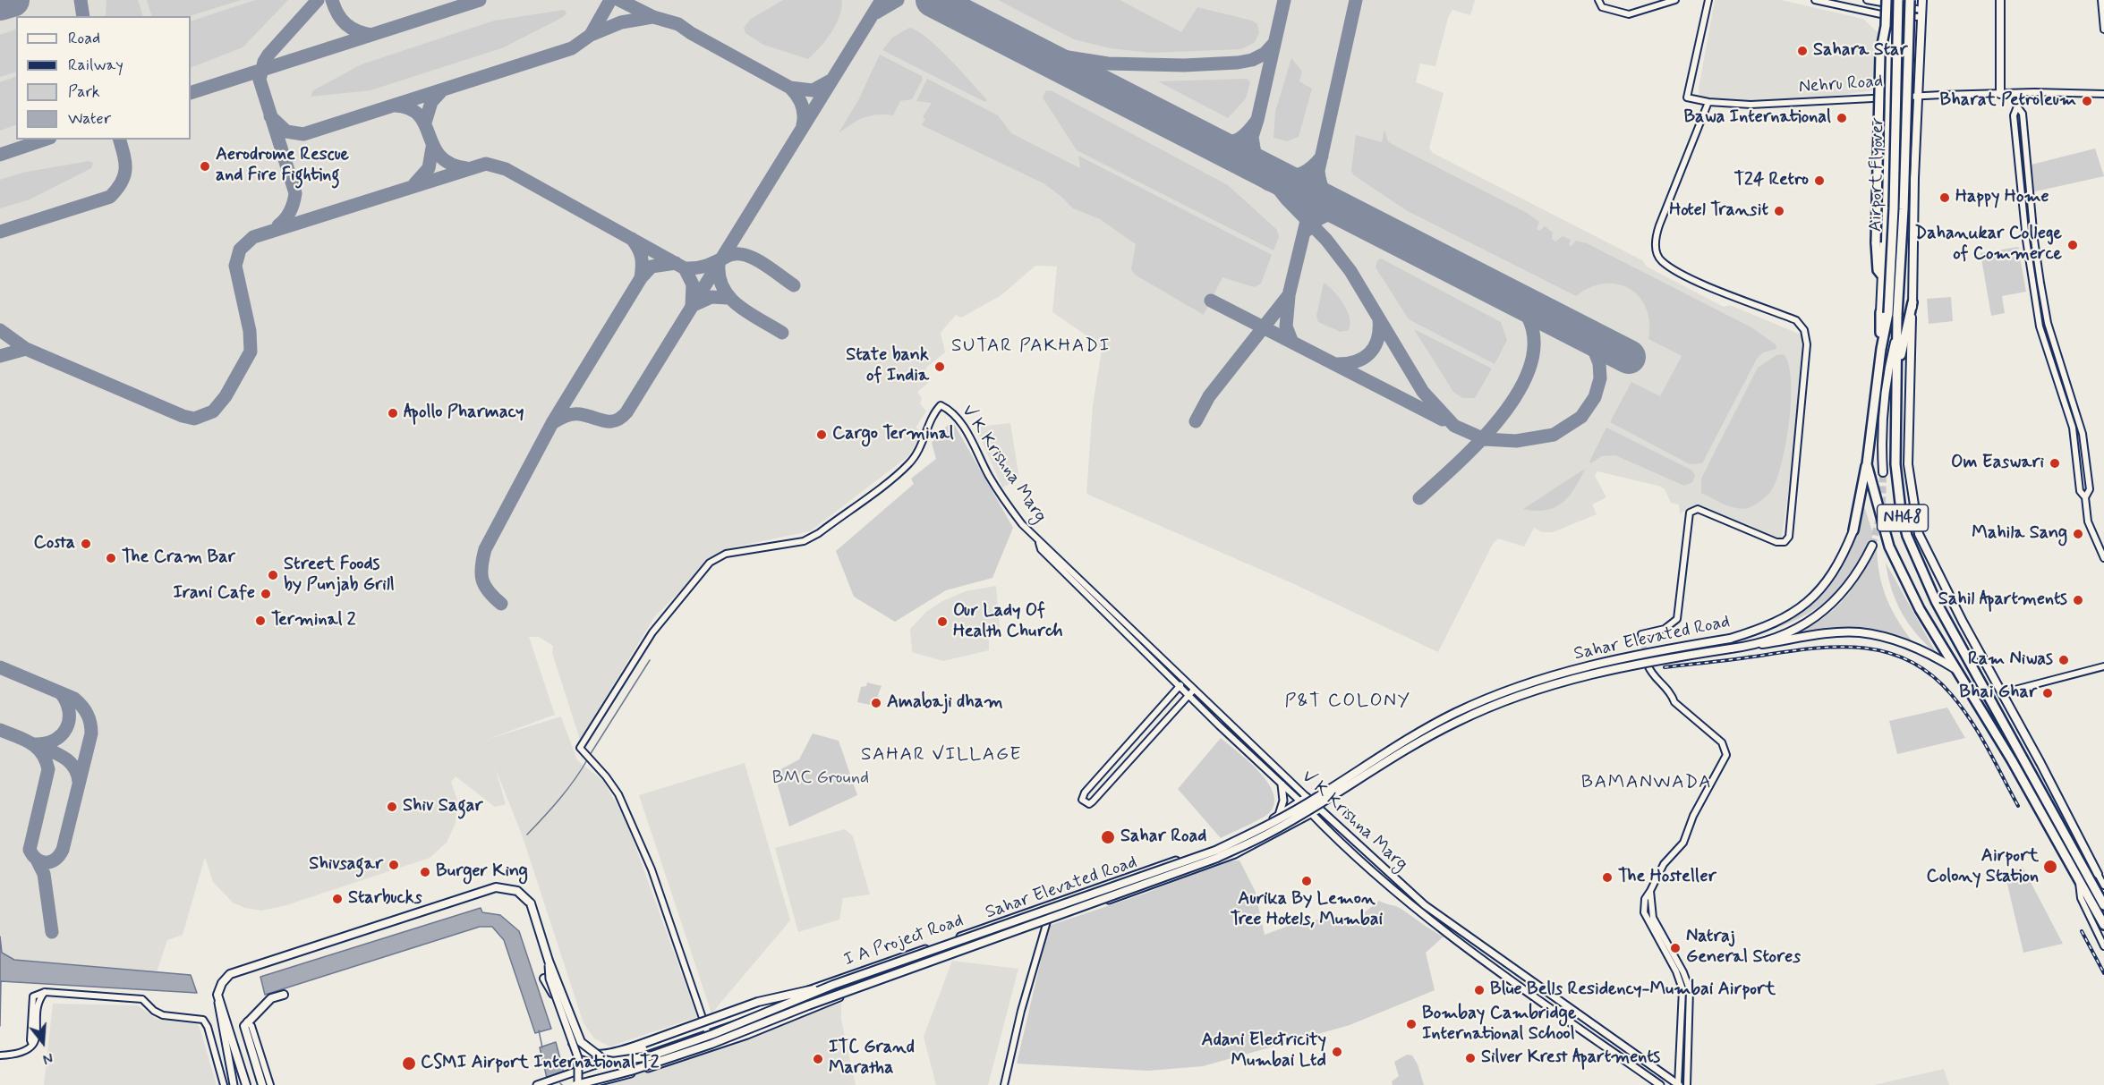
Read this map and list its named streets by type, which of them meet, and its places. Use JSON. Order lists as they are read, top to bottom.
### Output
{
  "streets": {
    "highway": ["Airport Flyover", "NH48"],
    "main road": ["V K Krishna Marg", "Sahar Elevated Road", "I A Project Road"],
    "street": ["Nehru Road"]
  },
  "crossings": [
    ["Airport Flyover", "NH48"],
    ["V K Krishna Marg", "I A Project Road"],
    ["NH48", "Sahar Elevated Road"]
  ],
  "districts": [
    "SUTAR PAKHADI",
    "P&T COLONY",
    "SAHAR VILLAGE",
    "BAMANWADA"
  ],
  "parks": ["BMC Ground"],
  "places": [
    "Sahara Star",
    "Bharat Petroleum",
    "Bawa International",
    "Aerodrome Rescue and Fire Fighting",
    "T24 Retro",
    "Happy Home",
    "Hotel Transit",
    "Dahanukar College of Commerce",
    "State bank of India",
    "Apollo Pharmacy",
    "Cargo Terminal",
    "Om Easwari",
    "Mahila Sang",
    "Costa",
    "The Cram Bar",
    "Street Foods by Punjab Grill",
    "Irani Cafe",
    "Sahil Apartments",
    "Terminal 2",
    "Our Lady Of Health Church",
    "Ram Niwas",
    "Bhai Ghar",
    "Amabaji dham",
    "Shiv Sagar",
    "Sahar Road",
    "Shivsagar",
    "Airport Colony Station",
    "Burger King",
    "The Hosteller",
    "Aurika By Lemon Tree Hotels, Mumbai",
    "Starbucks",
    "Natraj General Stores",
    "Blue Bells Residency-Mumbai Airport",
    "Bombay Cambridge International School",
    "Adani Electricity Mumbai Ltd",
    "Silver Krest Apartments",
    "ITC Grand Maratha",
    "CSMI Airport International T2"
  ],
  "legend": [
    "Road",
    "Railway",
    "Park",
    "Water"
  ],
  "north": "bottom"
}
